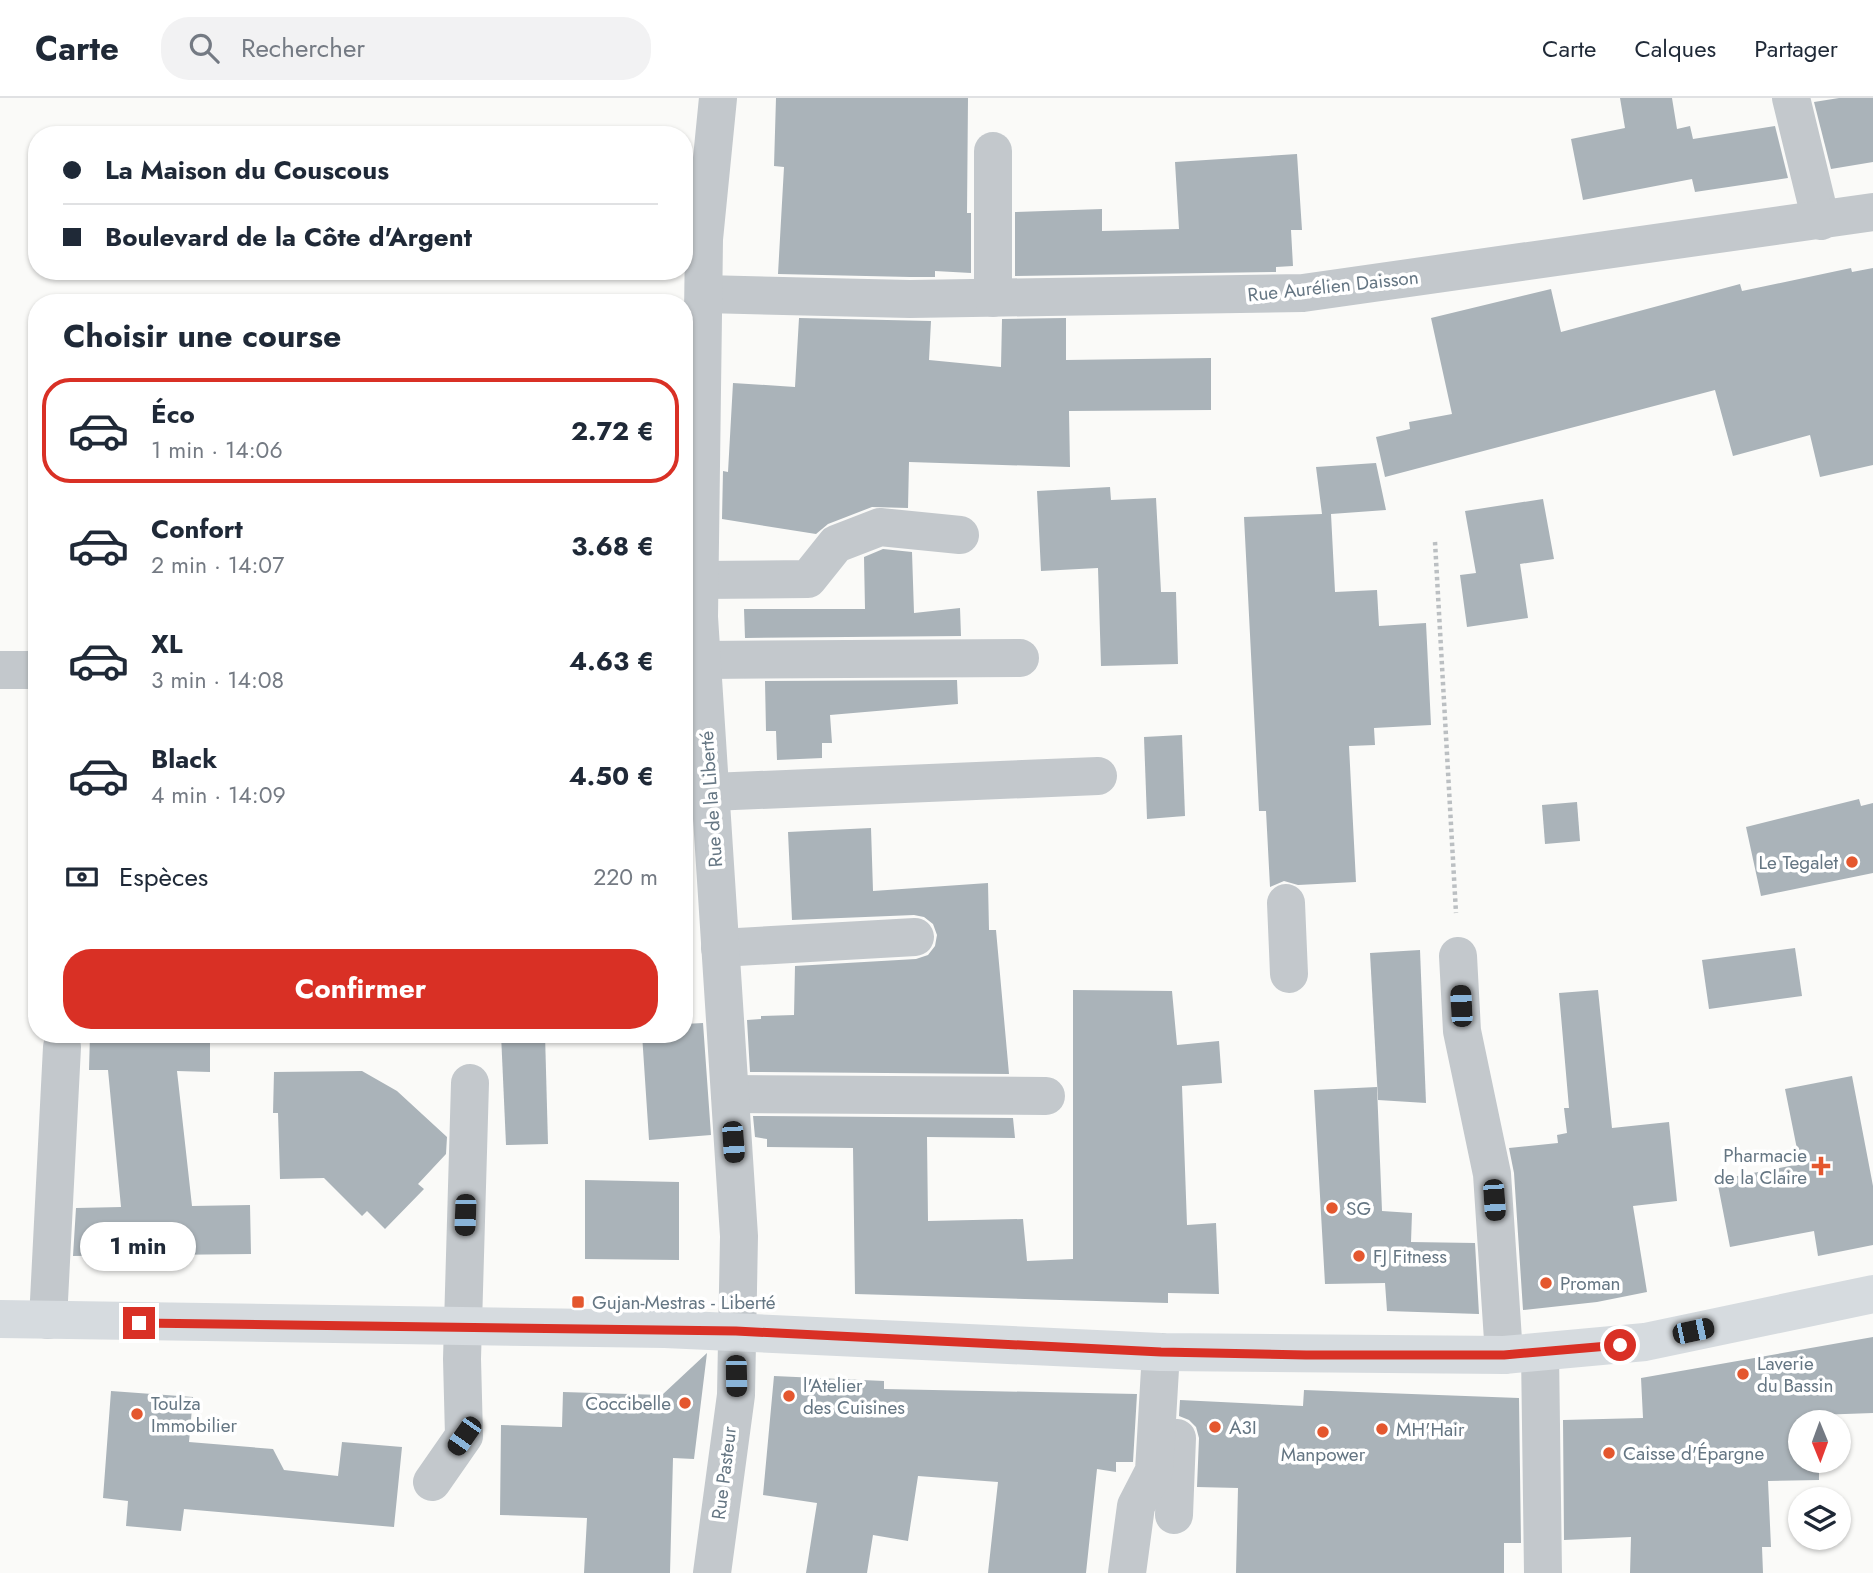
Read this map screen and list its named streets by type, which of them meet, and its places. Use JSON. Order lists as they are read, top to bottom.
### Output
{
  "streets": {
    "street": ["Rue Aurélien Daisson", "Rue de la Liberté", "Rue Pasteur"]
  },
  "crossings": [
    ["Rue Aurélien Daisson", "Rue de la Liberté"],
    ["Rue de la Liberté", "Rue Pasteur"]
  ],
  "places": {
    "other": [
      "Le Tegalet",
      "SG",
      "FJ Fitness",
      "Proman",
      "Laverie du Bassin",
      "l'Atelier des Cuisines",
      "Coccibelle",
      "Toulza Immobilier",
      "A3I",
      "MH'Hair",
      "Manpower",
      "Caisse d'Épargne"
    ],
    "health": ["Pharmacie de la Claire"],
    "transit": ["Gujan-Mestras - Liberté"]
  },
  "north": "bottom",
  "page": {
    "header": "Carte",
    "search": "Rechercher",
    "nav": ["Carte", "Calques", "Partager"],
    "banner": ["La Maison du Couscous", "Boulevard de la Côte d'Argent"],
    "heading": "Choisir une course",
    "list": [
      {
        "name": "Éco",
        "note": "1 min · 14:06",
        "value": "2.72 €"
      },
      {
        "name": "Confort",
        "note": "2 min · 14:07",
        "value": "3.68 €"
      },
      {
        "name": "XL",
        "note": "3 min · 14:08",
        "value": "4.63 €"
      },
      {
        "name": "Black",
        "note": "4 min · 14:09",
        "value": "4.50 €"
      }
    ],
    "pay": ["Espèces", "220 m"],
    "buttons": "Confirmer",
    "bubble": "1 min"
  }
}
